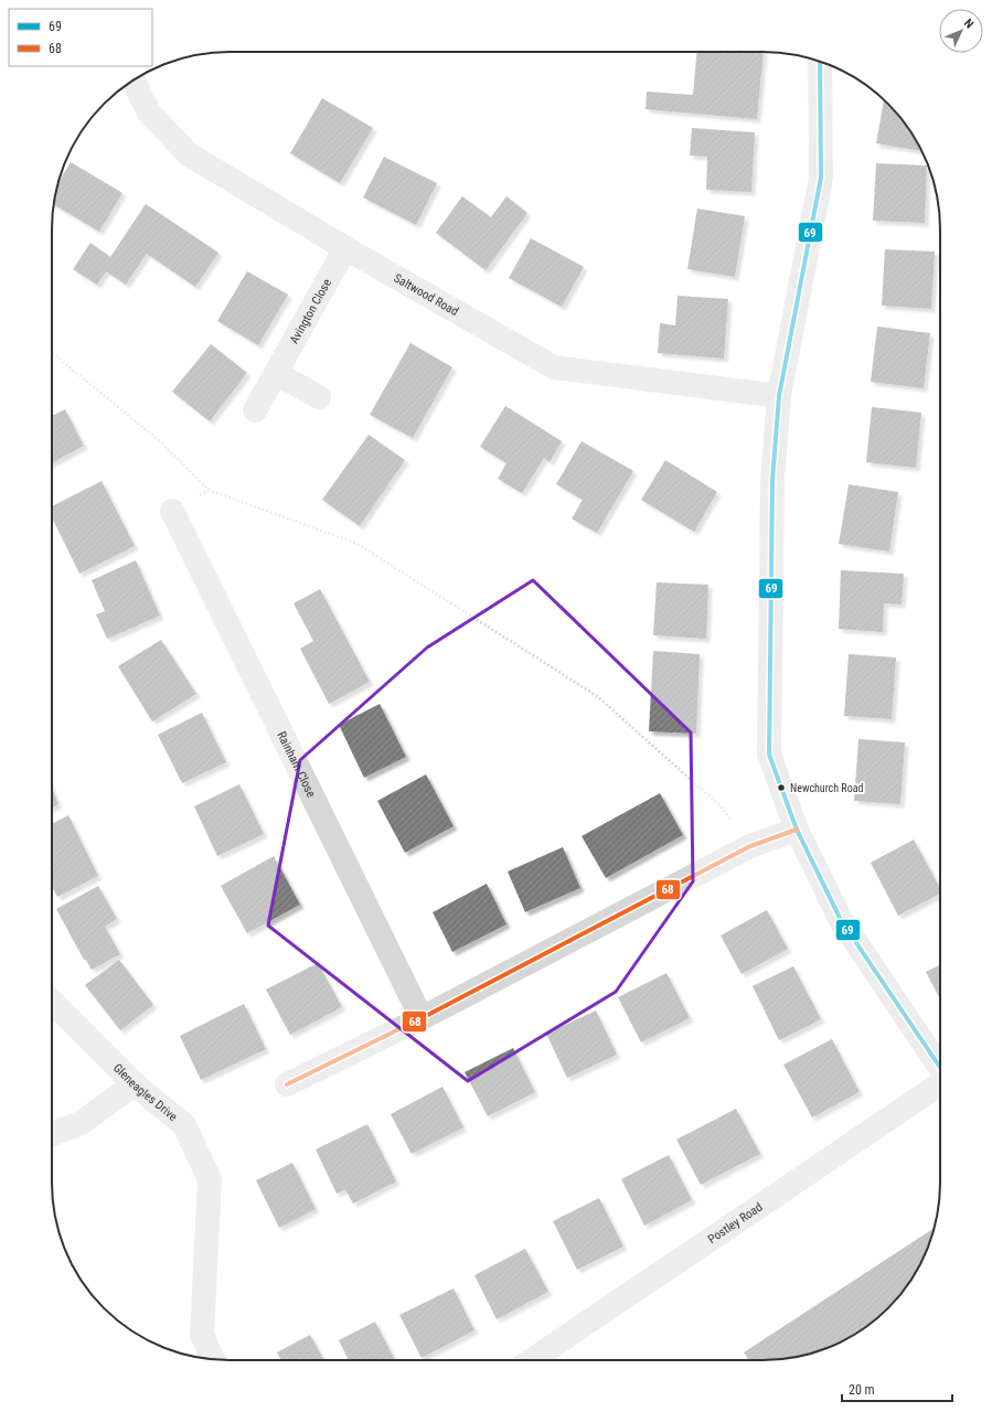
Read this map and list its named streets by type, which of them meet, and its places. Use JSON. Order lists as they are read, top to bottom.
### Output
{
  "streets": {
    "street": [
      "Saltwood Road",
      "Avington Close",
      "Rainham Close",
      "Gleneagles Drive",
      "Postley Road"
    ]
  },
  "crossings": [
    ["Saltwood Road", "Avington Close"]
  ],
  "places": ["Newchurch Road"],
  "lines": ["transit line 69", "transit line 68"],
  "legend": ["69", "68"],
  "scale_bar": "20 m",
  "north": "top right"
}
